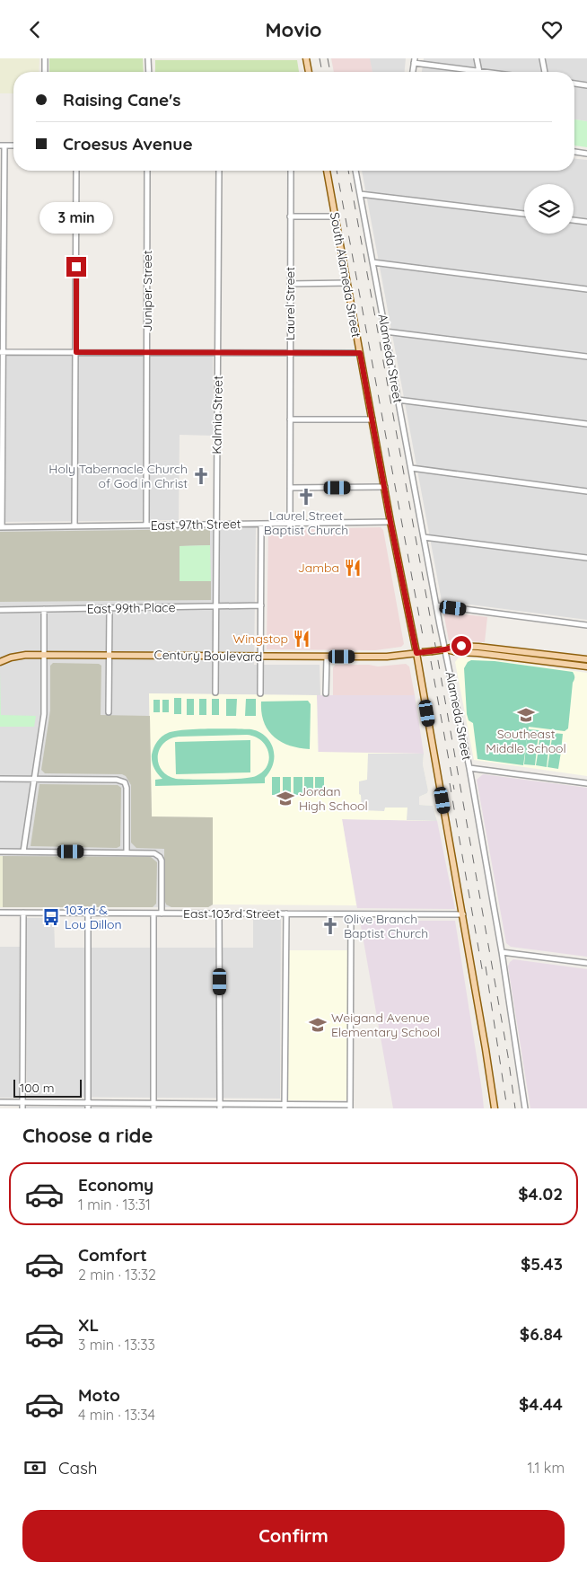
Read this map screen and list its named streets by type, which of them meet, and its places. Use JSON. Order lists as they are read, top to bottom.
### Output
{
  "streets": {
    "main road": ["South Alameda Street", "Century Boulevard"],
    "street": [
      "Juniper Street",
      "Laurel Street",
      "Alameda Street",
      "Kalmia Street",
      "East 97th Street",
      "East 99th Place",
      "East 103rd Street"
    ]
  },
  "crossings": [
    ["South Alameda Street", "East 97th Street"],
    ["South Alameda Street", "Century Boulevard"],
    ["South Alameda Street", "East 103rd Street"],
    ["Juniper Street", "East 97th Street"],
    ["Laurel Street", "East 97th Street"],
    ["Alameda Street", "Century Boulevard"],
    ["Kalmia Street", "East 97th Street"],
    ["Kalmia Street", "East 99th Place"],
    ["Kalmia Street", "Century Boulevard"]
  ],
  "places": {
    "church": ["Holy Tabernacle Church of God in Christ", "Laurel Street Baptist Church", "Olive Branch Baptist Church"],
    "restaurant": ["Jamba", "Wingstop"],
    "school or university": ["Southeast Middle School", "Jordan High School", "Weigand Avenue Elementary School"],
    "bus stop": ["103rd & Lou Dillon"]
  },
  "scale_bar": "100 m",
  "page": {
    "header": "Movio",
    "banner": ["Raising Cane's", "Croesus Avenue"],
    "bubble": "3 min",
    "scale": "100 m",
    "heading": "Choose a ride",
    "list": [
      {
        "name": "Economy",
        "note": "1 min · 13:31",
        "value": "$4.02"
      },
      {
        "name": "Comfort",
        "note": "2 min · 13:32",
        "value": "$5.43"
      },
      {
        "name": "XL",
        "note": "3 min · 13:33",
        "value": "$6.84"
      },
      {
        "name": "Moto",
        "note": "4 min · 13:34",
        "value": "$4.44"
      }
    ],
    "pay": ["Cash", "1.1 km"],
    "buttons": "Confirm"
  }
}
